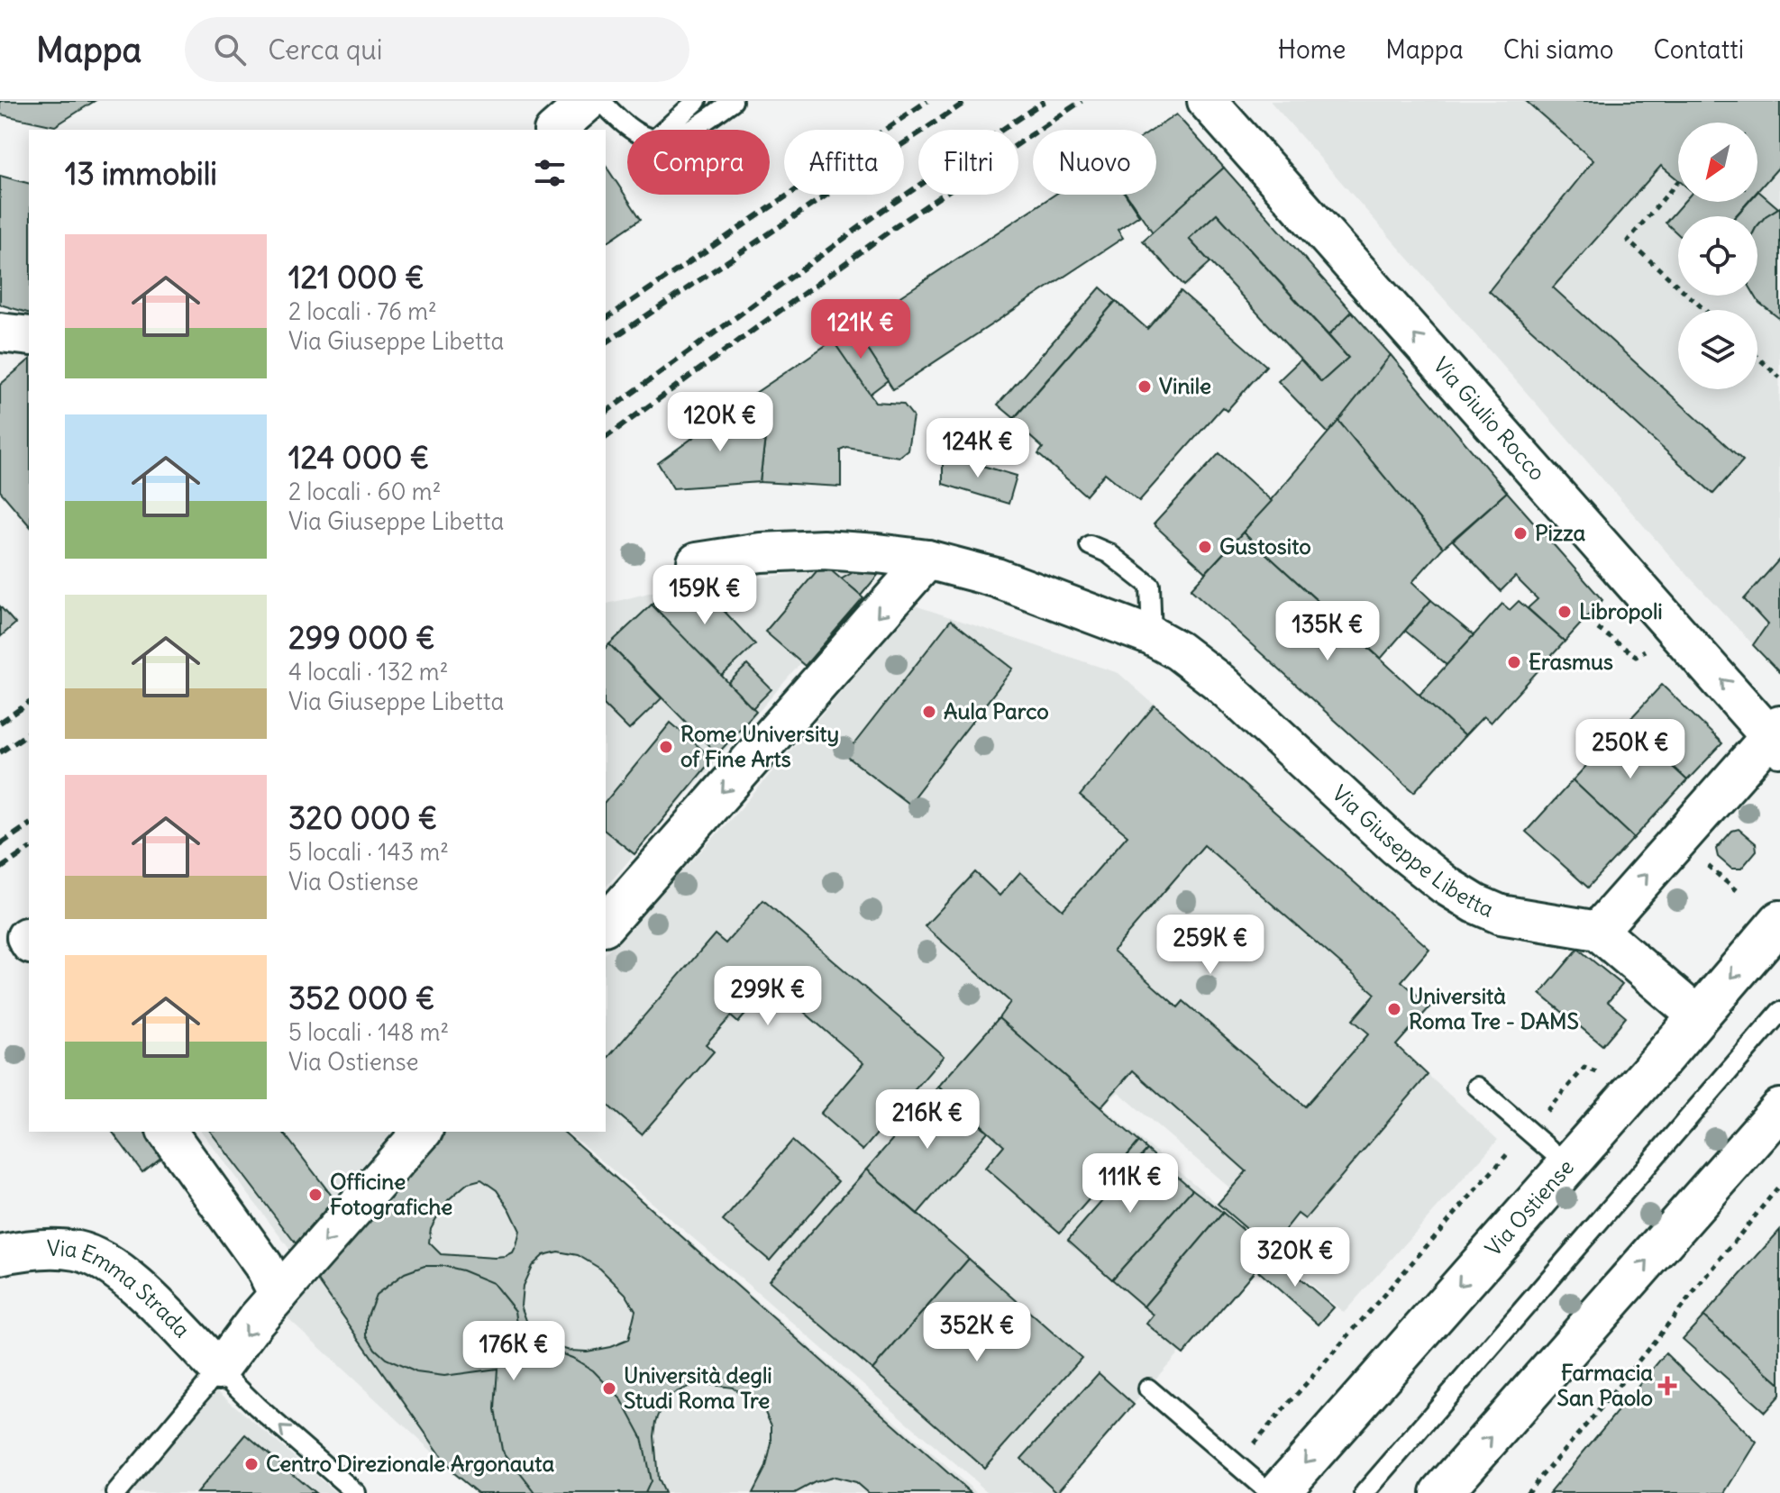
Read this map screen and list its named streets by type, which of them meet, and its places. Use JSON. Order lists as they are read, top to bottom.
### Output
{
  "streets": {
    "main road": ["Via Ostiense"],
    "street": ["Via Giulio Rocco", "Via Giuseppe Libetta", "Via Emma Strada"]
  },
  "one_way": ["Via Giulio Rocco"],
  "places": {
    "other": [
      "Vinile",
      "Pizza",
      "Gustosito",
      "Libropoli",
      "Erasmus",
      "Aula Parco",
      "Rome University of Fine Arts",
      "Università Roma Tre - DAMS",
      "Officine Fotografiche",
      "Università degli Studi Roma Tre",
      "Centro Direzionale Argonauta"
    ],
    "health": ["Farmacia San Paolo"]
  },
  "north": "bottom left",
  "page": {
    "header": "Mappa",
    "search": "Cerca qui",
    "nav": [
      "Home",
      "Mappa",
      "Chi siamo",
      "Contatti"
    ],
    "chip": [
      "Compra",
      "Affitta",
      "Filtri",
      "Nuovo"
    ],
    "heading": "13 immobili",
    "list": [
      {
        "name": "121 000 €",
        "note": "2 locali · 76 m² · Via Giuseppe Libetta"
      },
      {
        "name": "124 000 €",
        "note": "2 locali · 60 m² · Via Giuseppe Libetta"
      },
      {
        "name": "299 000 €",
        "note": "4 locali · 132 m² · Via Giuseppe Libetta"
      },
      {
        "name": "320 000 €",
        "note": "5 locali · 143 m² · Via Ostiense"
      },
      {
        "name": "352 000 €",
        "note": "5 locali · 148 m² · Via Ostiense"
      }
    ],
    "price": [
      "121K €",
      "120K €",
      "124K €",
      "159K €",
      "135K €",
      "250K €",
      "259K €",
      "299K €",
      "216K €",
      "111K €",
      "320K €",
      "352K €",
      "176K €"
    ]
  }
}
